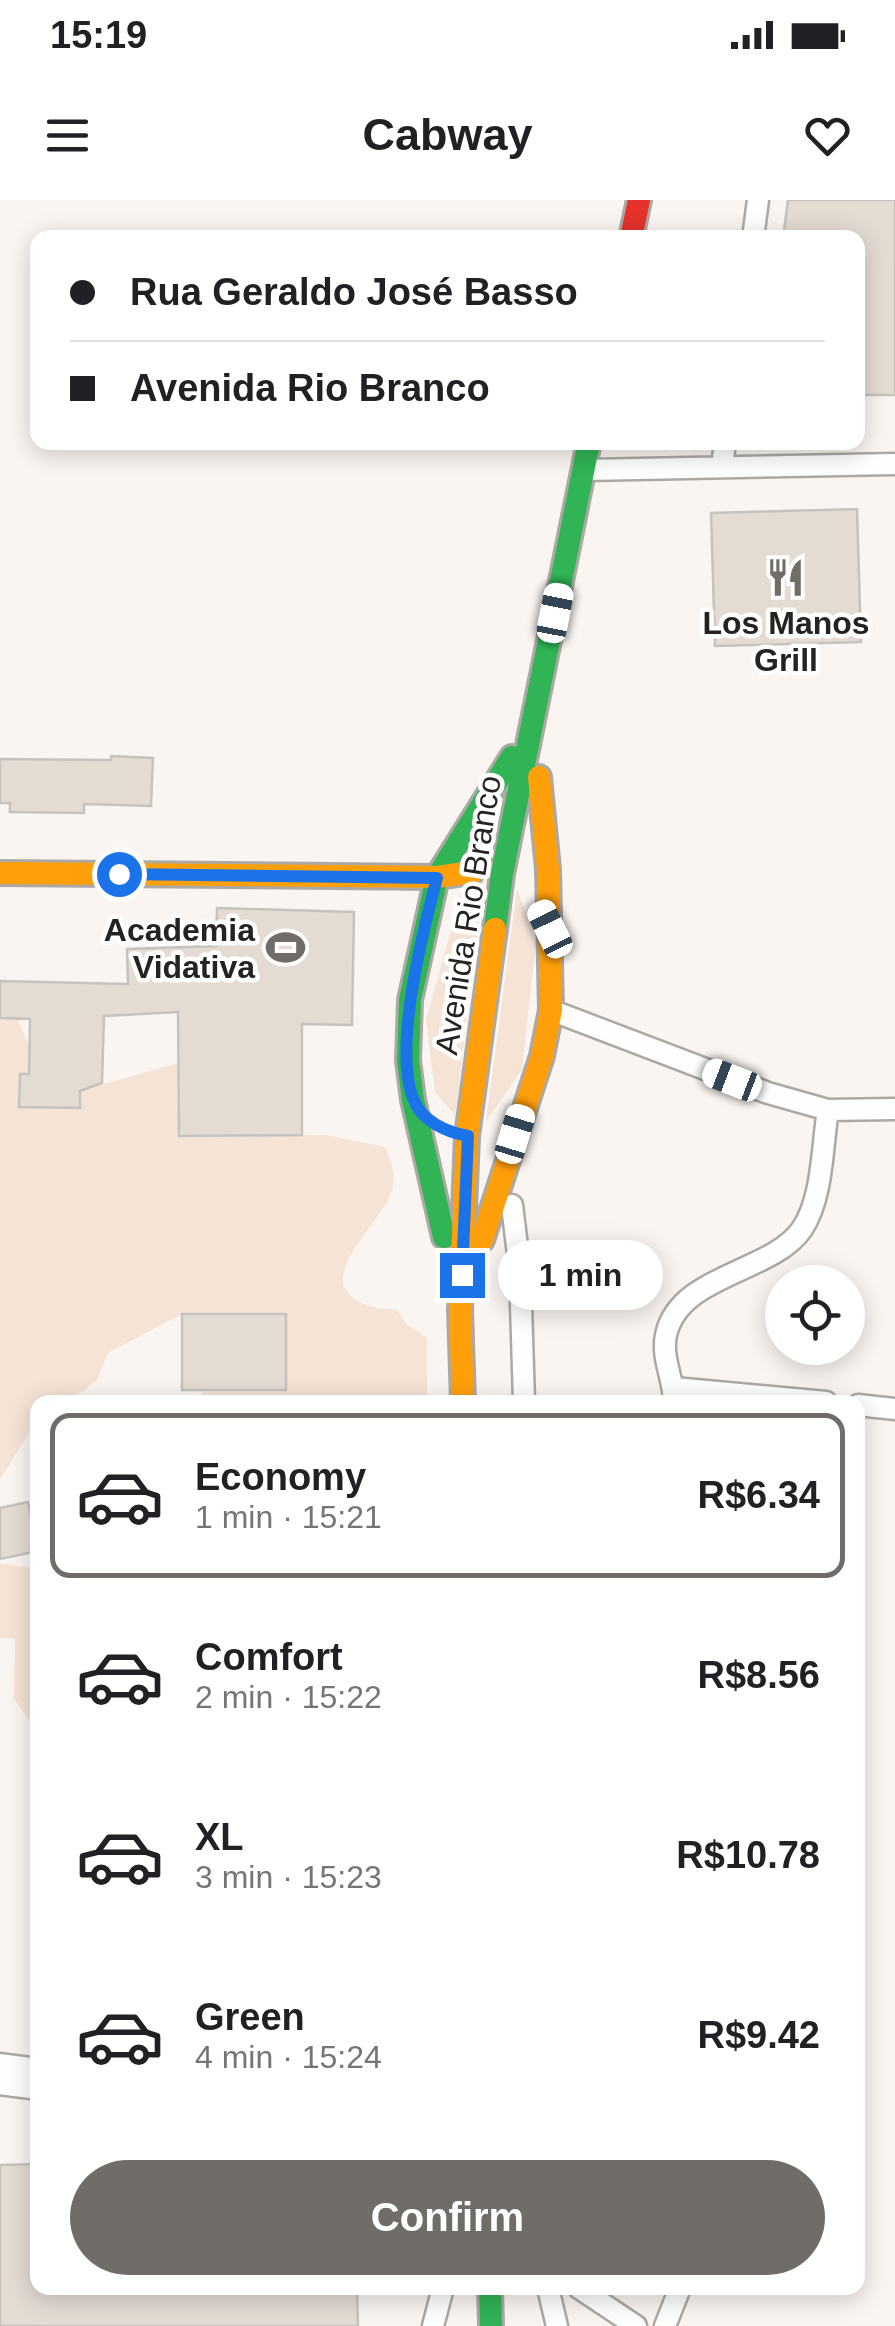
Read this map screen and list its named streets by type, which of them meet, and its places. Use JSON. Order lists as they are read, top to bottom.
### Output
{
  "streets": {
    "main road": ["Avenida Rio Branco"]
  },
  "places": {
    "restaurant": ["Los Manos Grill"],
    "sports": ["Academia Vidativa"]
  },
  "page": {
    "status": "15:19",
    "header": "Cabway",
    "banner": ["Rua Geraldo José Basso", "Avenida Rio Branco"],
    "bubble": "1 min",
    "list": [
      {
        "name": "Economy",
        "note": "1 min · 15:21",
        "value": "R$6.34"
      },
      {
        "name": "Comfort",
        "note": "2 min · 15:22",
        "value": "R$8.56"
      },
      {
        "name": "XL",
        "note": "3 min · 15:23",
        "value": "R$10.78"
      },
      {
        "name": "Green",
        "note": "4 min · 15:24",
        "value": "R$9.42"
      }
    ],
    "buttons": "Confirm"
  }
}
